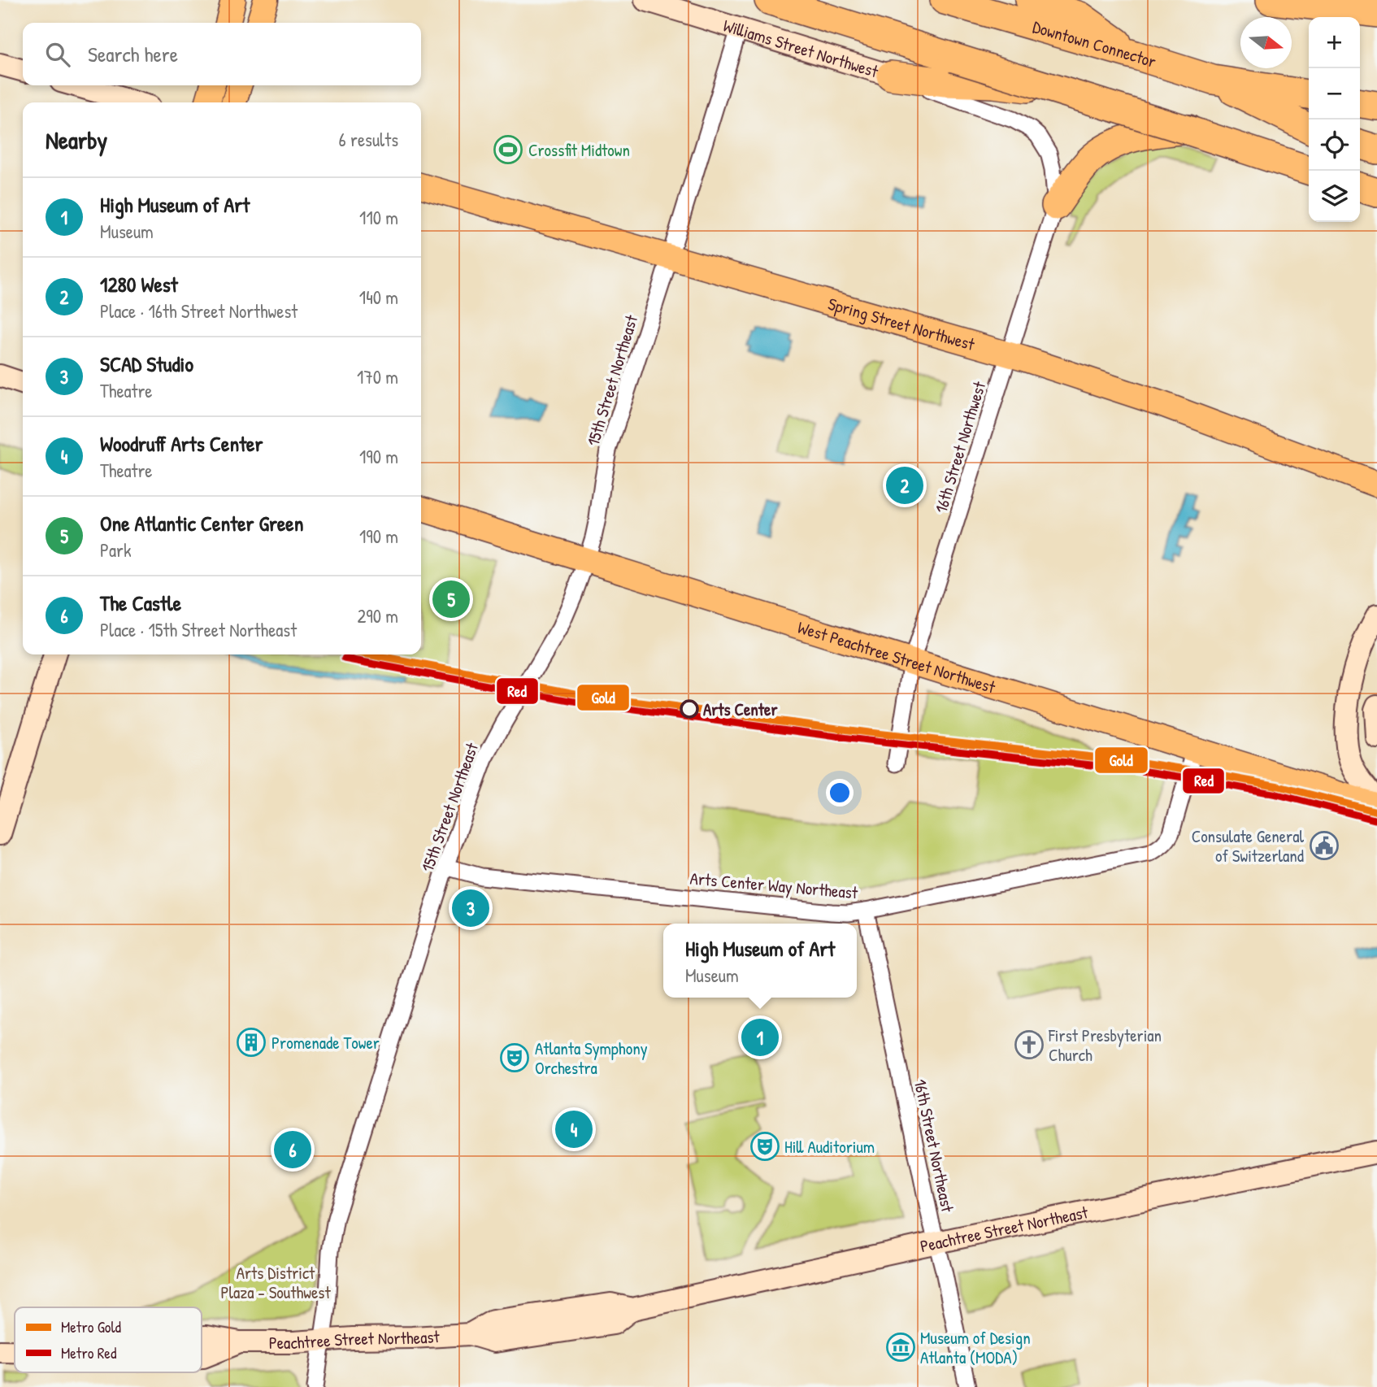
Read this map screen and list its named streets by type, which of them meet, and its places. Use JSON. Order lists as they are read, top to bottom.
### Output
{
  "streets": {
    "highway": ["Downtown Connector"],
    "main road": [
      "Williams Street Northwest",
      "Spring Street Northwest",
      "West Peachtree Street Northwest",
      "Peachtree Street Northeast"
    ],
    "street": [
      "15th Street Northeast",
      "16th Street Northwest",
      "Arts Center Way Northeast",
      "16th Street Northeast"
    ]
  },
  "crossings": [
    ["Williams Street Northwest", "15th Street Northeast"],
    ["Williams Street Northwest", "16th Street Northwest"],
    ["Spring Street Northwest", "15th Street Northeast"],
    ["Spring Street Northwest", "16th Street Northwest"],
    ["15th Street Northeast", "West Peachtree Street Northwest"],
    ["15th Street Northeast", "Arts Center Way Northeast"],
    ["15th Street Northeast", "Peachtree Street Northeast"],
    ["16th Street Northwest", "West Peachtree Street Northwest"],
    ["West Peachtree Street Northwest", "Arts Center Way Northeast"],
    ["Arts Center Way Northeast", "16th Street Northeast"],
    ["16th Street Northeast", "Peachtree Street Northeast"]
  ],
  "parks": ["Arts District Plaza - Southwest"],
  "places": {
    "sports": ["Crossfit Midtown"],
    "other": ["Arts Center"],
    "public building": ["Consulate General of Switzerland"],
    "building": ["Promenade Tower"],
    "church": ["First Presbyterian Church"],
    "theatre": ["Atlanta Symphony Orchestra", "Hill Auditorium"],
    "museum": ["Museum of Design Atlanta (MODA)"]
  },
  "lines": ["metro line Gold", "metro line Red"],
  "legend": ["Metro Gold", "Metro Red"],
  "north": "right",
  "page": {
    "map_buttons": ["+", "−"],
    "search": "Search here",
    "heading": ["Nearby", "6 results"],
    "list": [
      {
        "mark": "1",
        "name": "High Museum of Art",
        "note": "Museum",
        "value": "110 m"
      },
      {
        "mark": "2",
        "name": "1280 West",
        "note": "Place · 16th Street Northwest",
        "value": "140 m"
      },
      {
        "mark": "3",
        "name": "SCAD Studio",
        "note": "Theatre",
        "value": "170 m"
      },
      {
        "mark": "4",
        "name": "Woodruff Arts Center",
        "note": "Theatre",
        "value": "190 m"
      },
      {
        "mark": "5",
        "name": "One Atlantic Center Green",
        "note": "Park",
        "value": "190 m"
      },
      {
        "mark": "6",
        "name": "The Castle",
        "note": "Place · 15th Street Northeast",
        "value": "290 m"
      }
    ],
    "pins": [
      "2",
      "5",
      "3",
      "1",
      "4",
      "6"
    ],
    "popup": ["High Museum of Art", "Museum"]
  }
}
